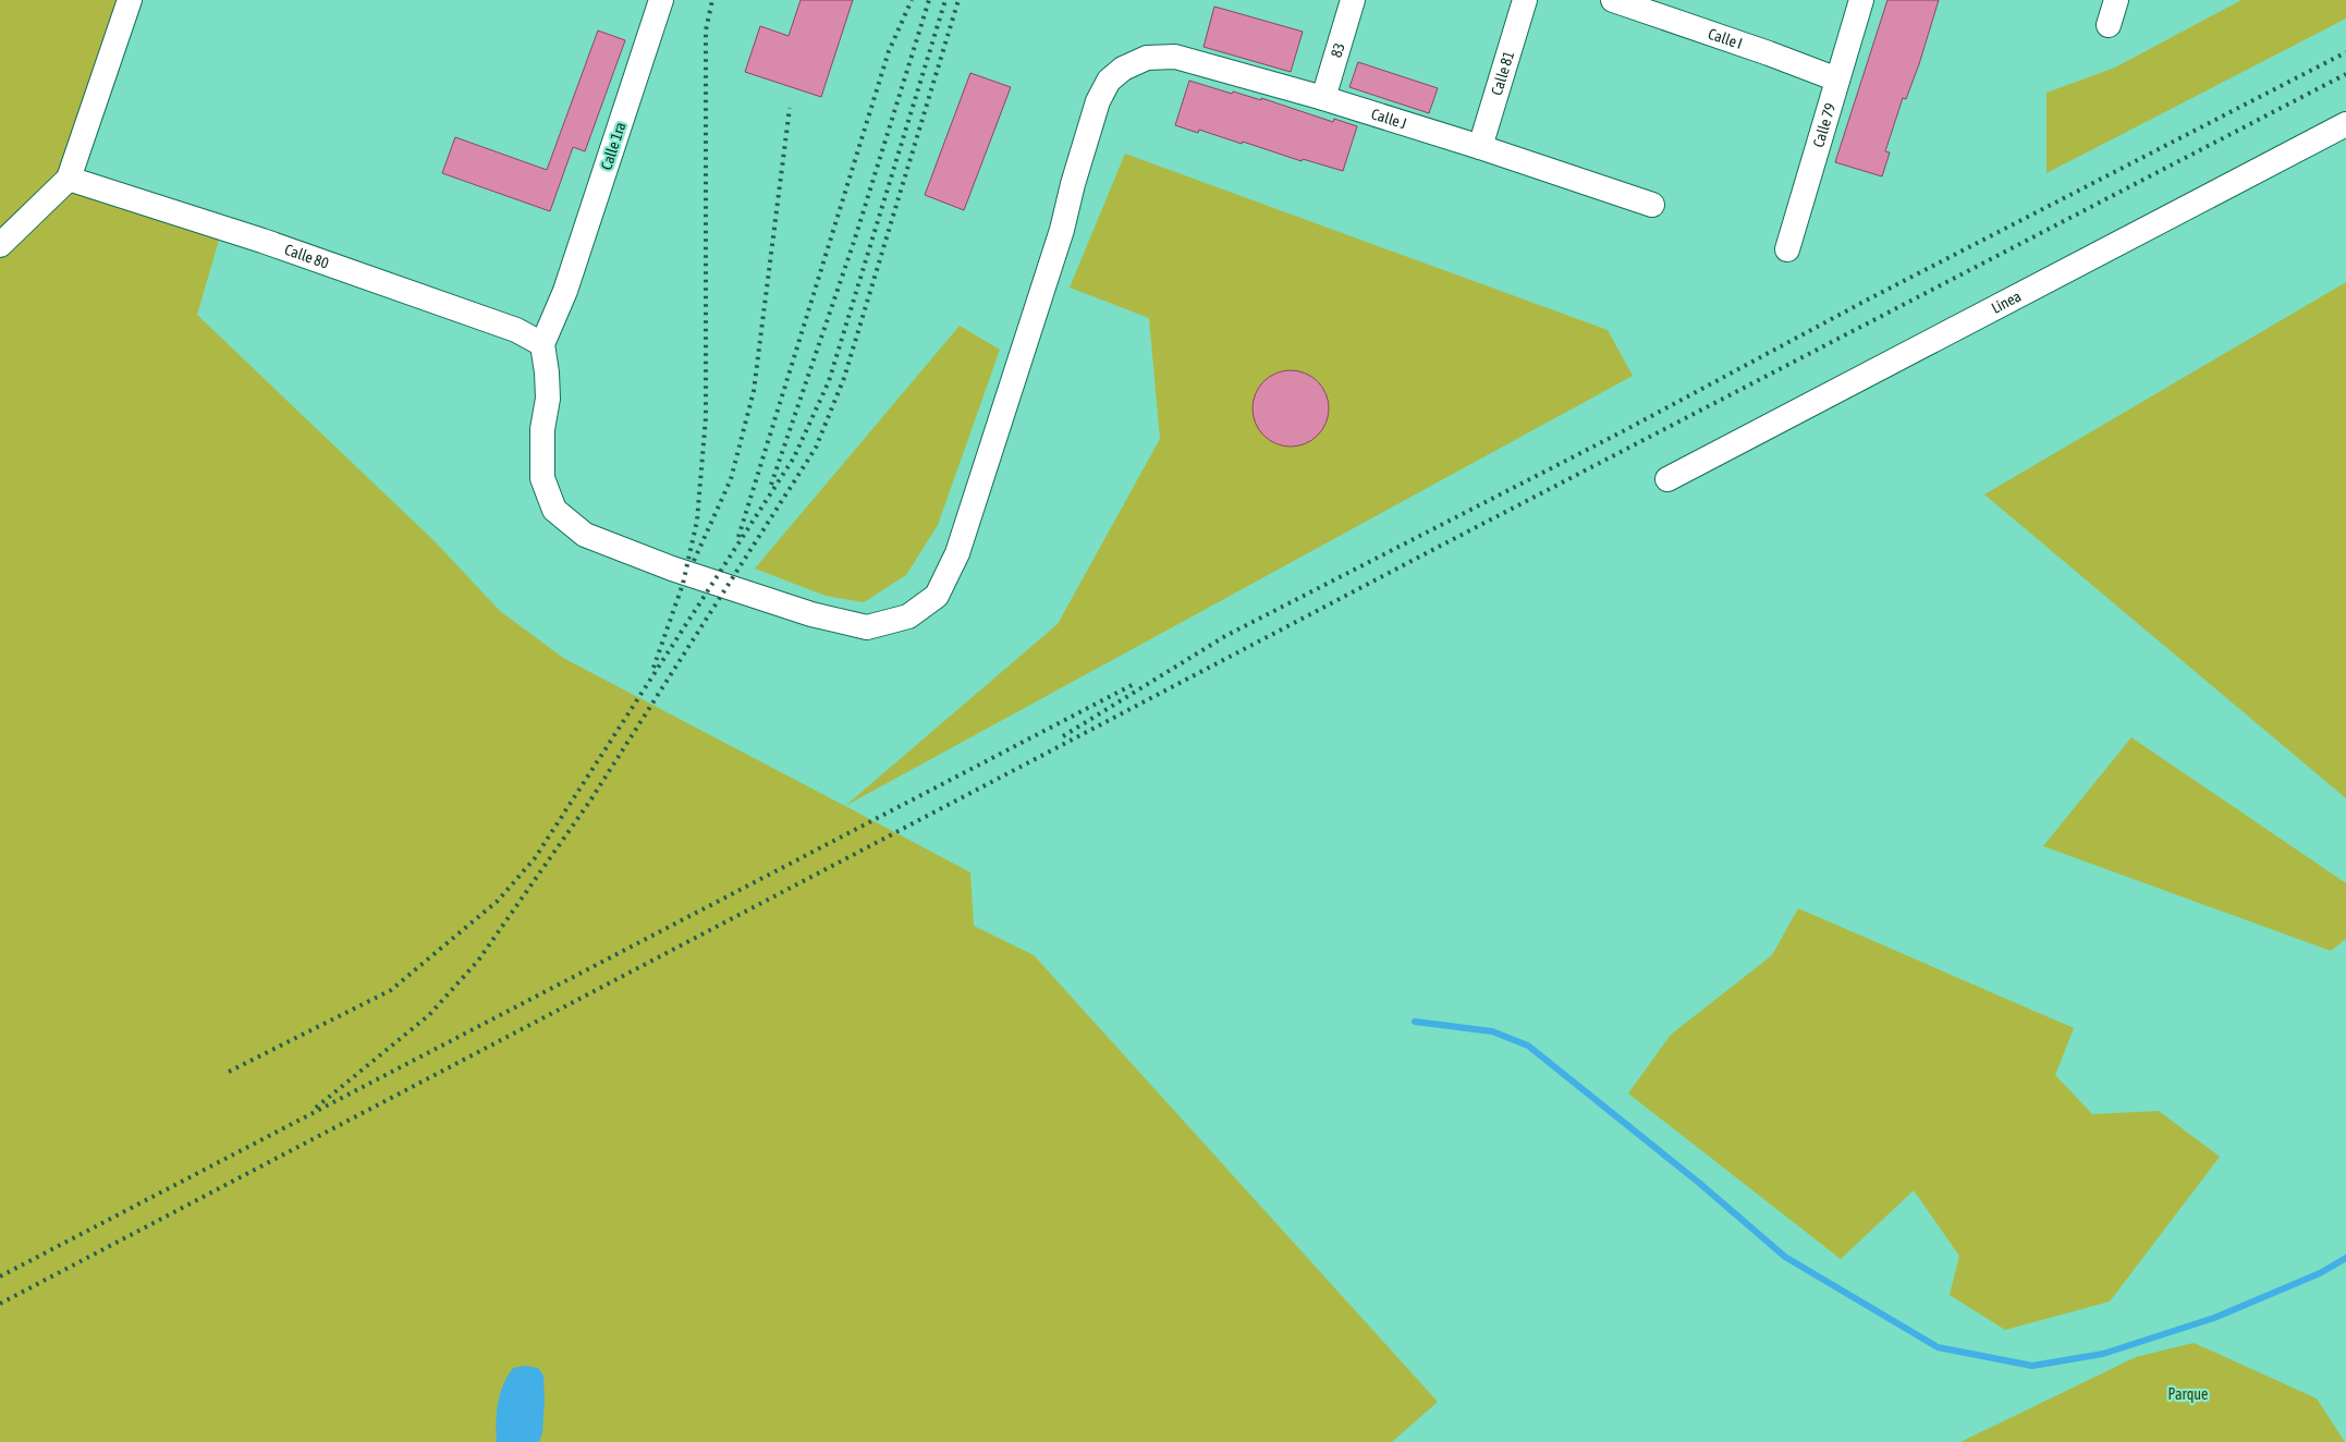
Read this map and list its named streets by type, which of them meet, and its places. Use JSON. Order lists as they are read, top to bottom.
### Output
{
  "streets": {
    "street": [
      "Calle I",
      "83",
      "Calle 81",
      "Calle J",
      "Calle 79",
      "Calle 1ra",
      "Calle 80",
      "Línea"
    ]
  },
  "crossings": [
    ["Calle I", "Calle 79"],
    ["83", "Calle J"],
    ["Calle 81", "Calle J"],
    ["Calle J", "Calle 1ra"],
    ["Calle J", "Calle 80"],
    ["Calle 1ra", "Calle 80"]
  ],
  "parks": ["Parque"]
}
